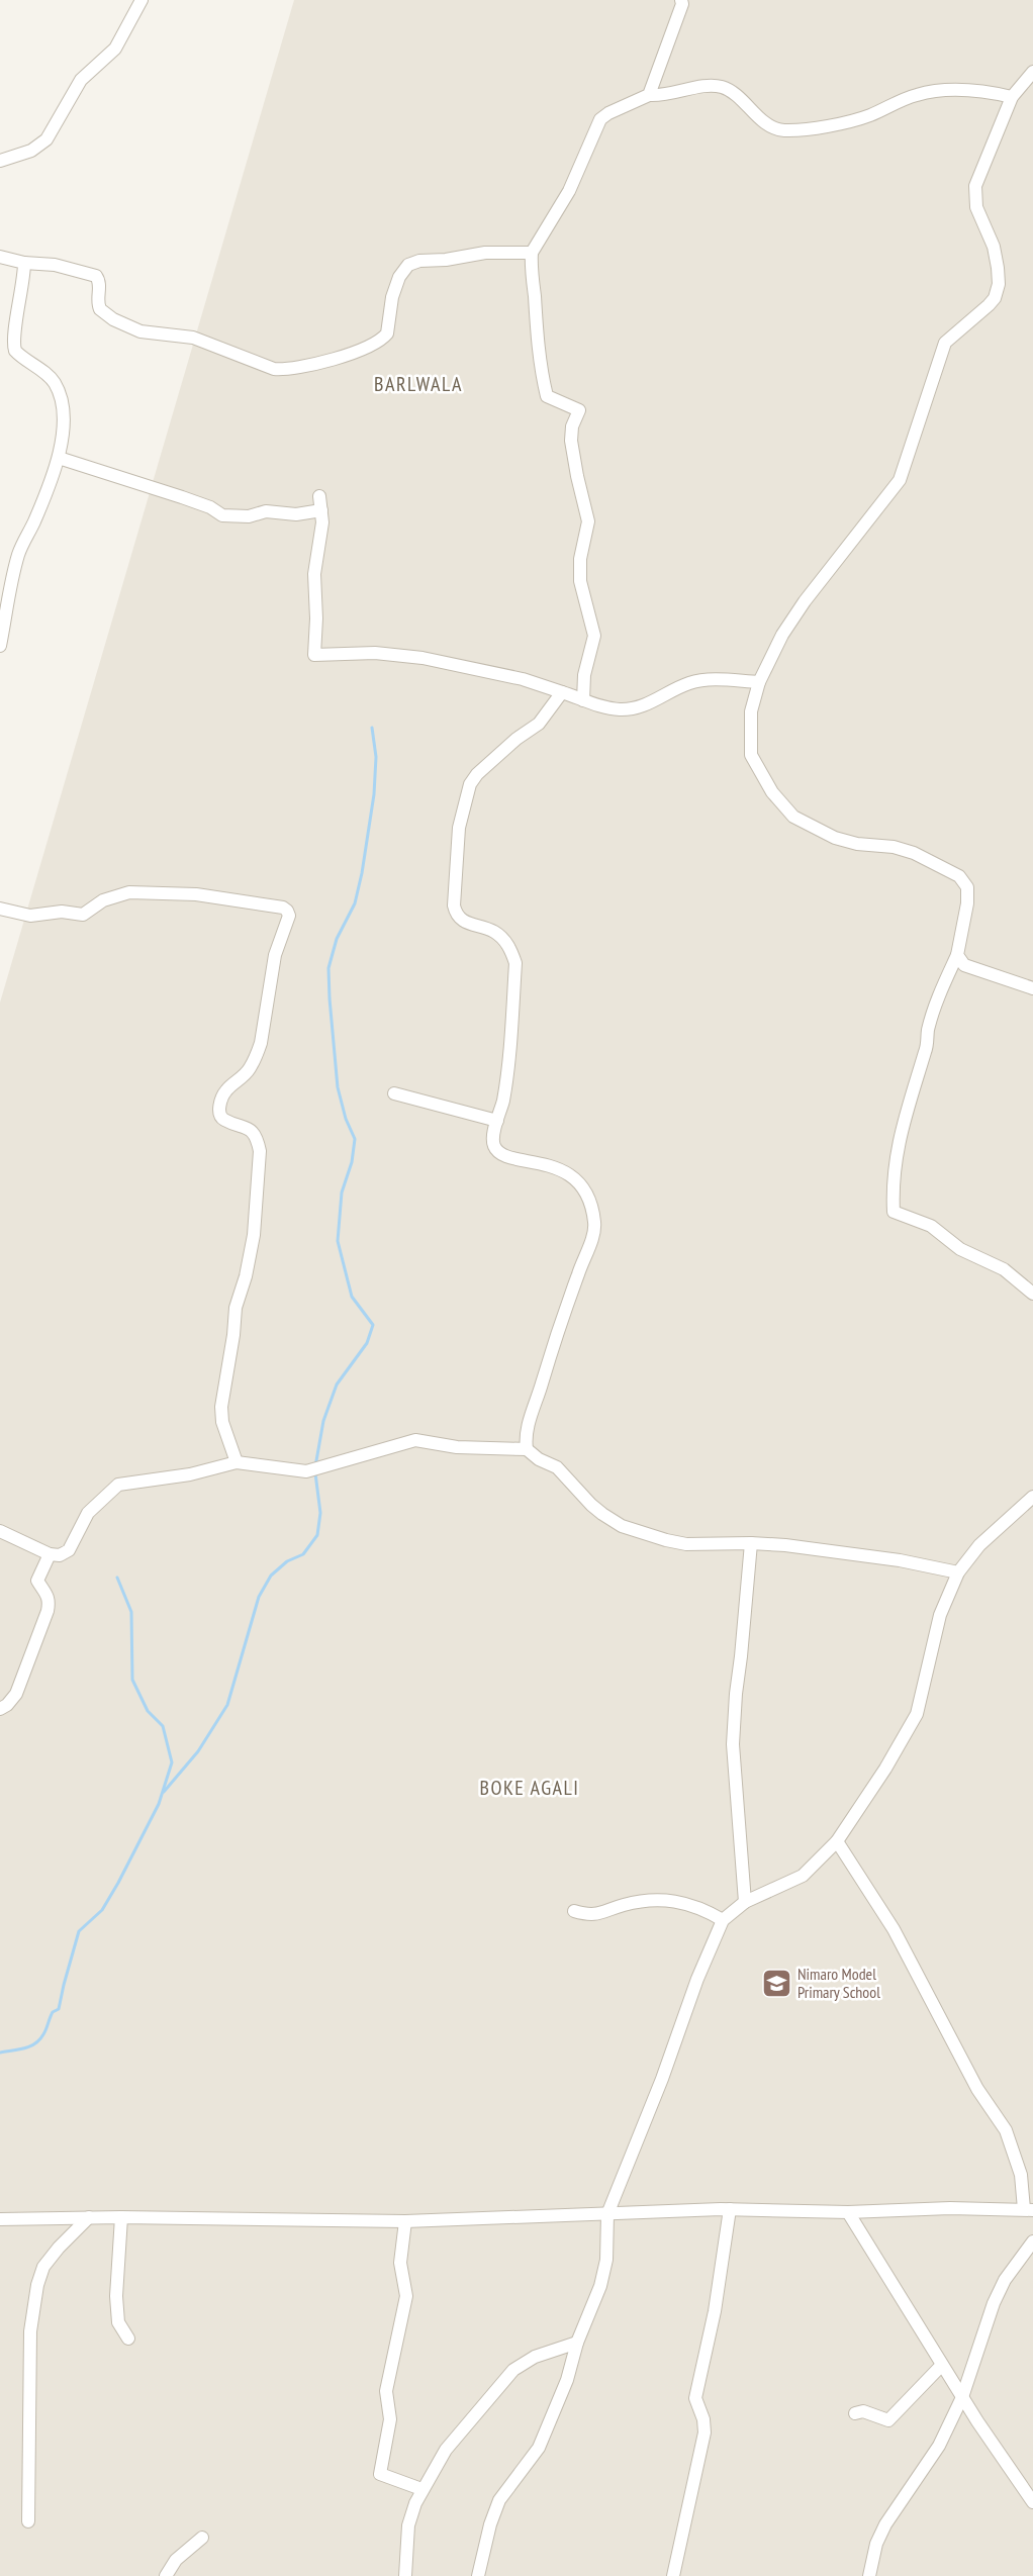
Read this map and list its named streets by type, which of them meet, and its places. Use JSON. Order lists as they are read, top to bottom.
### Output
{
  "districts": ["BARLWALA", "BOKE AGALI"],
  "places": {
    "school or university": ["Nimaro Model Primary School"]
  }
}
